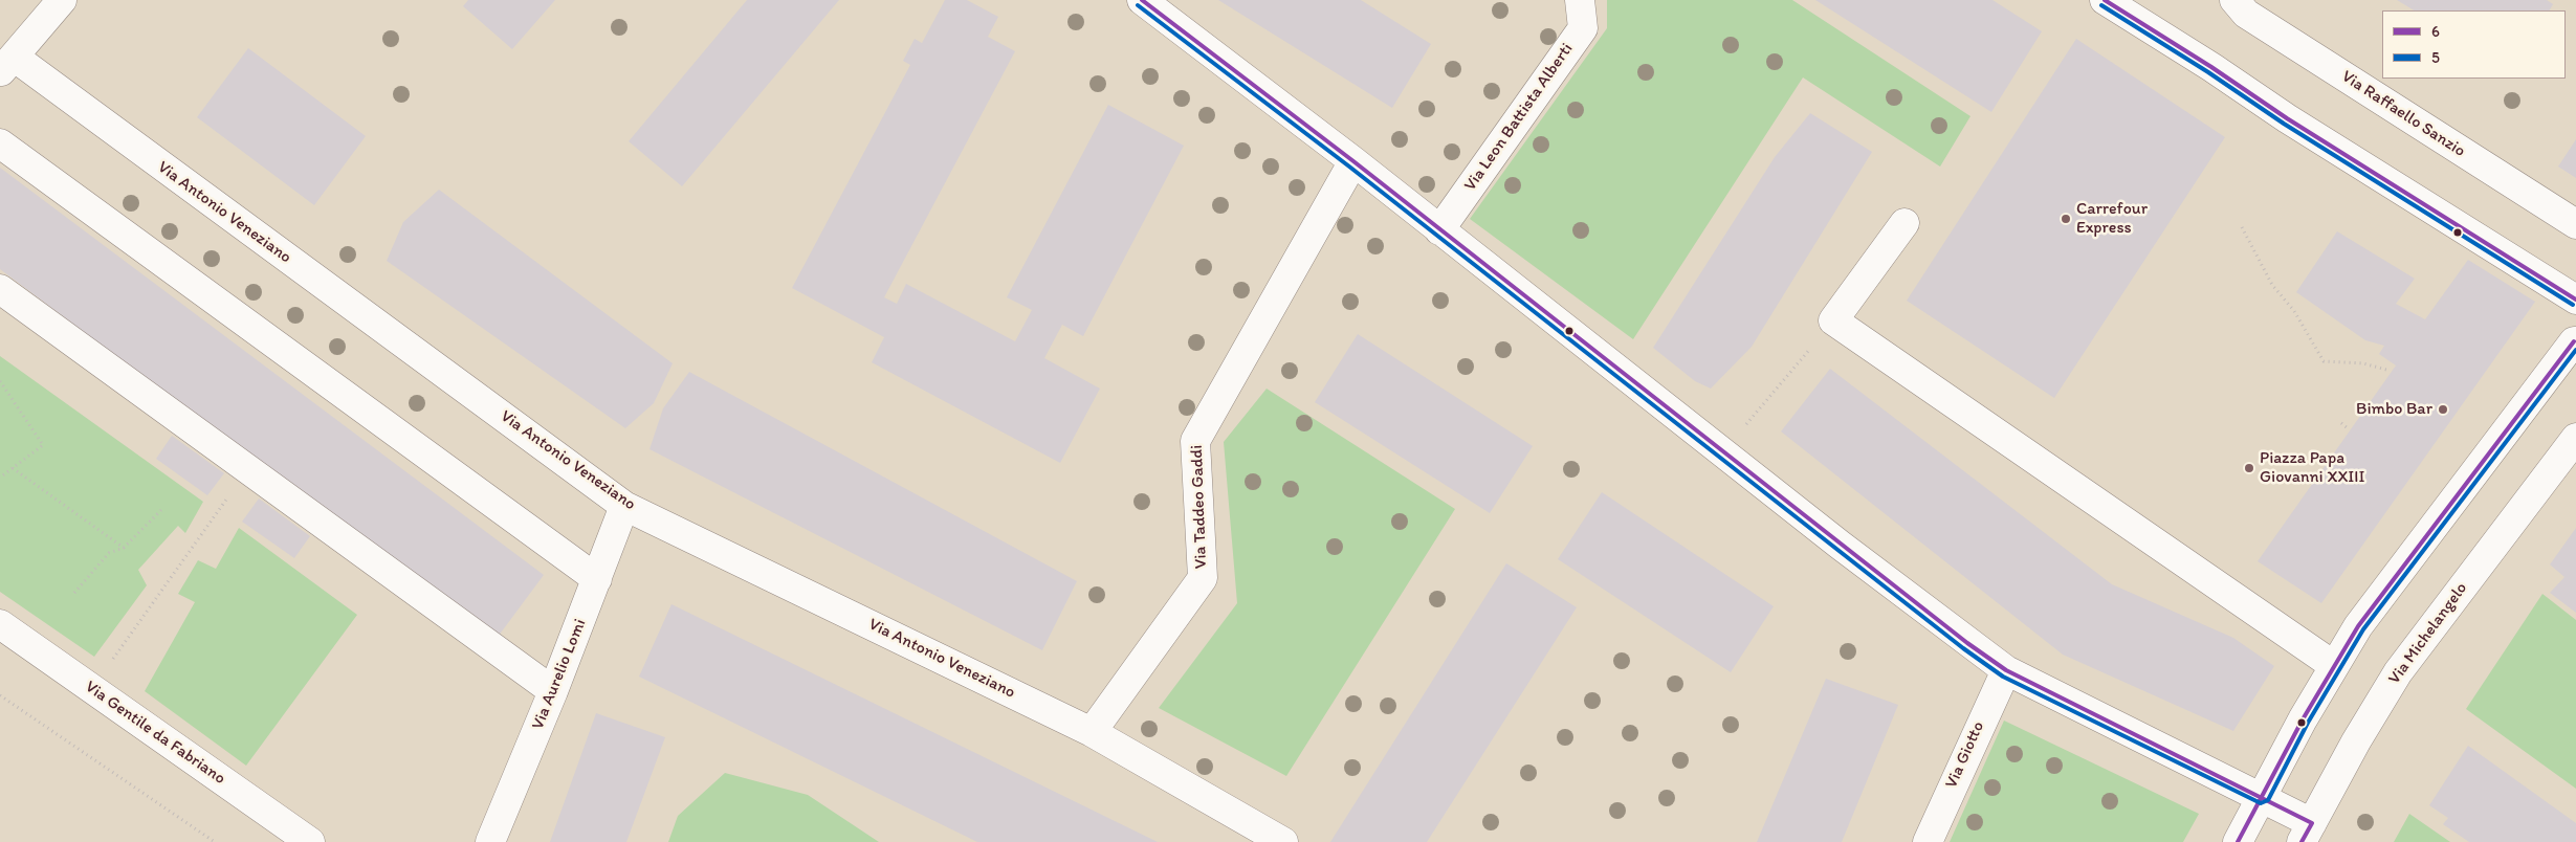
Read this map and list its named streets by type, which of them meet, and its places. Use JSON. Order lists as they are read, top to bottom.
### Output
{
  "streets": {
    "street": [
      "Via Raffaello Sanzio",
      "Via Leon Battista Alberti",
      "Via Antonio Veneziano",
      "Via Taddeo Gaddi",
      "Via Michelangelo",
      "Via Aurelio Lomi",
      "Via Gentile da Fabriano",
      "Via Giotto"
    ]
  },
  "crossings": [
    ["Via Antonio Veneziano", "Via Taddeo Gaddi"],
    ["Via Antonio Veneziano", "Via Aurelio Lomi"]
  ],
  "places": ["Carrefour Express", "Bimbo Bar", "Piazza Papa Giovanni XXIII"],
  "lines": ["transit line 6", "transit line 5"],
  "legend": ["6", "5"]
}
